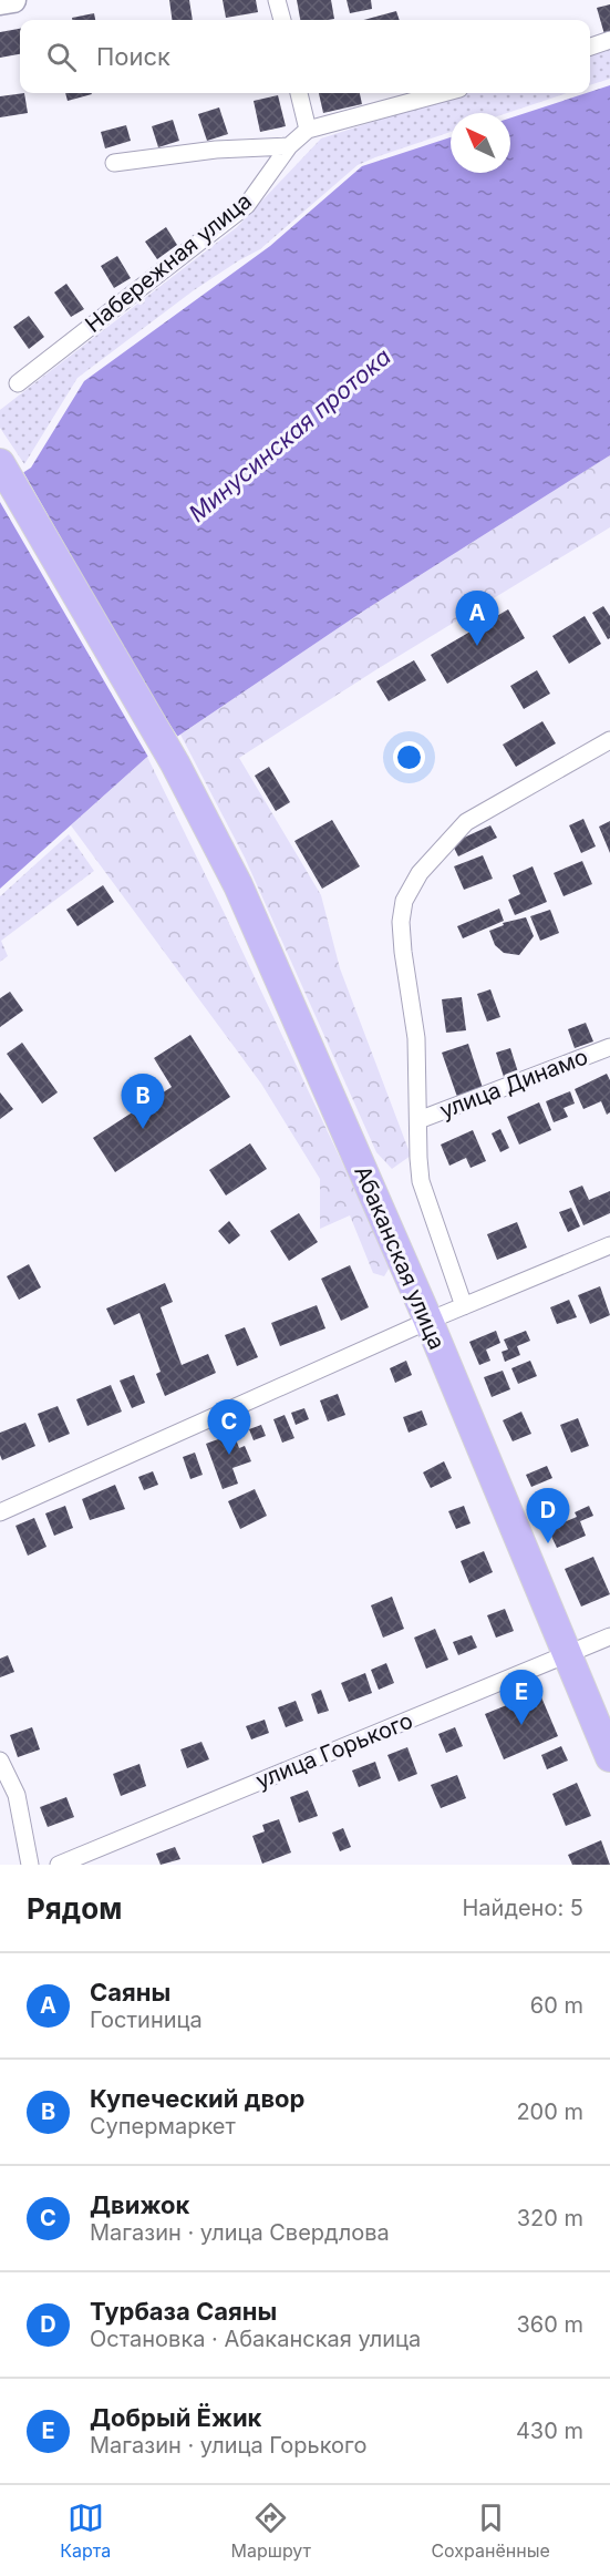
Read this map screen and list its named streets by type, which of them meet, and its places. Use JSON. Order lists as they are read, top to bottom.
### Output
{
  "streets": {
    "main road": ["Абаканская улица"],
    "street": ["Набережная улица", "улица Динамо", "улица Горького"]
  },
  "crossings": [
    ["улица Динамо", "Абаканская улица"],
    ["Абаканская улица", "улица Горького"]
  ],
  "water": ["Минусинская протока"],
  "north": "top left",
  "page": {
    "search": "Поиск",
    "pins": [
      "A",
      "B",
      "C",
      "D",
      "E"
    ],
    "heading": ["Рядом", "Найдено: 5"],
    "list": [
      {
        "mark": "A",
        "name": "Саяны",
        "note": "Гостиница",
        "value": "60 m"
      },
      {
        "mark": "B",
        "name": "Купеческий двор",
        "note": "Супермаркет",
        "value": "200 m"
      },
      {
        "mark": "C",
        "name": "Движок",
        "note": "Магазин · улица Свердлова",
        "value": "320 m"
      },
      {
        "mark": "D",
        "name": "Турбаза Саяны",
        "note": "Остановка · Абаканская улица",
        "value": "360 m"
      },
      {
        "mark": "E",
        "name": "Добрый Ёжик",
        "note": "Магазин · улица Горького",
        "value": "430 m"
      }
    ],
    "nav": ["Карта", "Маршрут", "Сохранённые"]
  }
}
